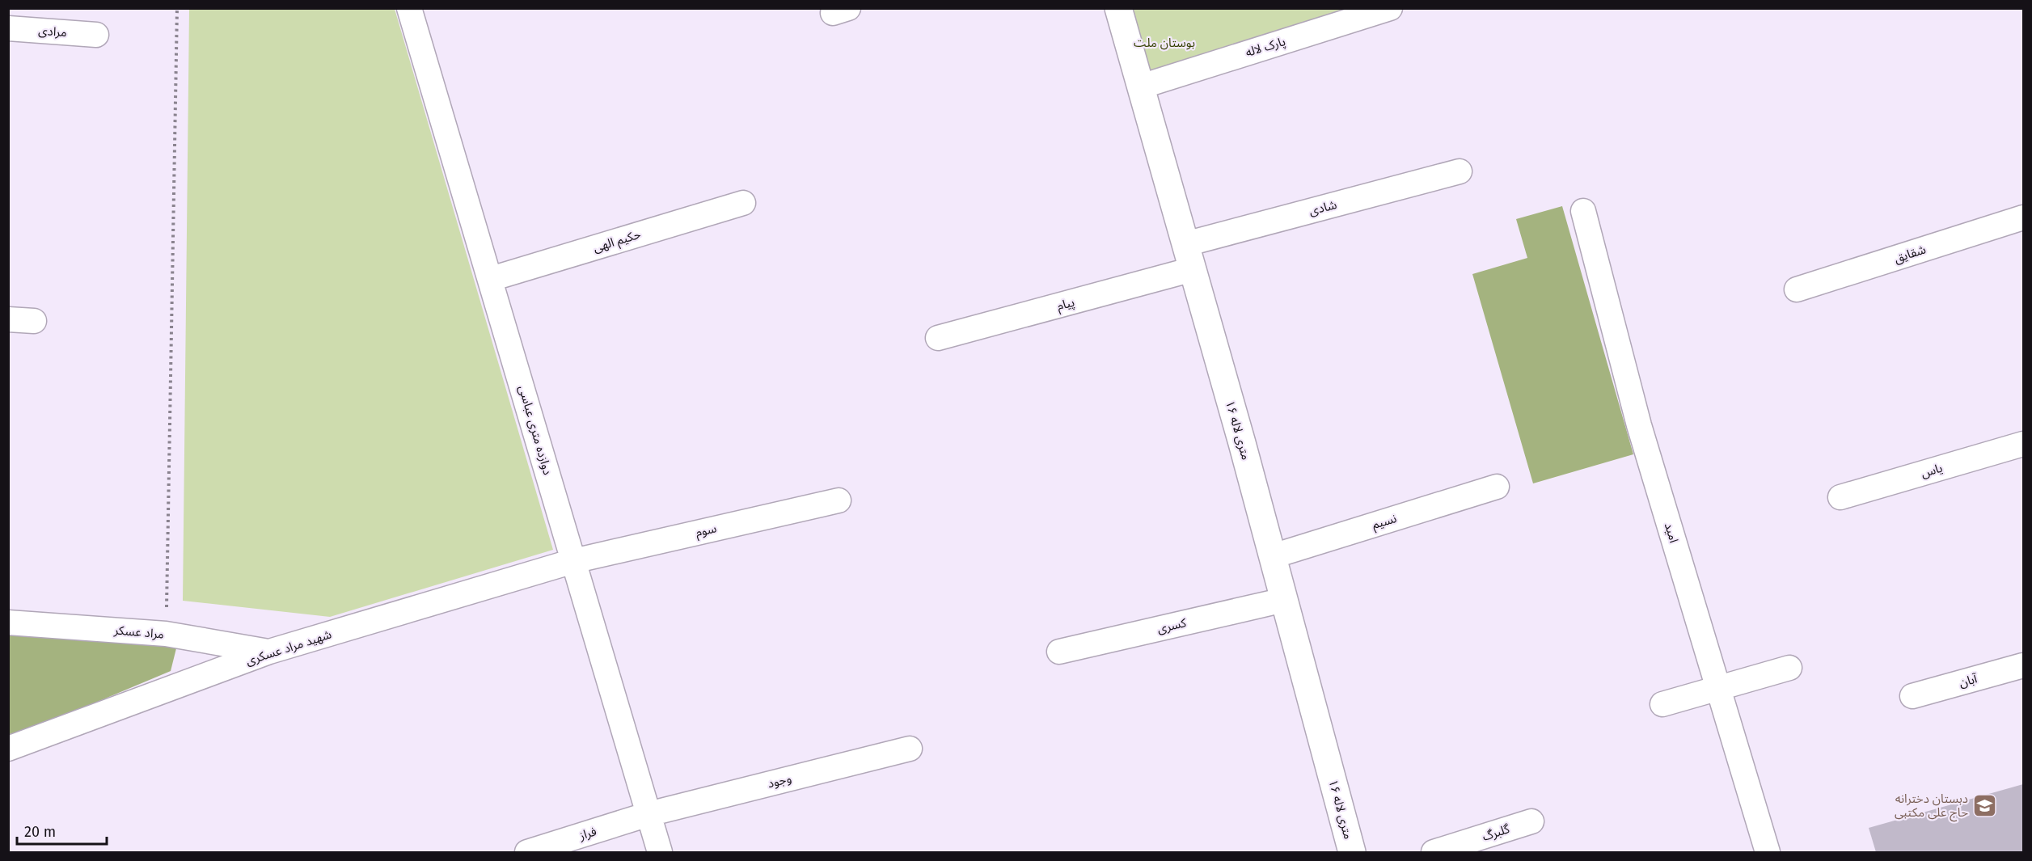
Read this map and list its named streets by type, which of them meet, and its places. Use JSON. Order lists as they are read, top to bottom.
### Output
{
  "streets": {
    "street": [
      "مرادی",
      "پارک لاله",
      "شادی",
      "حکیم الهی",
      "شقایق",
      "پیام",
      "دوازده متری عباسی",
      "۱۶ متری لاله",
      "یاس",
      "نسیم",
      "سوم",
      "امید",
      "کسری",
      "مراد عسکر",
      "شهید مراد عسکری",
      "آبان",
      "وجود",
      "گلبرگ",
      "فراز"
    ]
  },
  "crossings": [
    ["پارک لاله", "۱۶ متری لاله"],
    ["شادی", "۱۶ متری لاله"],
    ["حکیم الهی", "دوازده متری عباسی"],
    ["پیام", "۱۶ متری لاله"],
    ["دوازده متری عباسی", "سوم"],
    ["دوازده متری عباسی", "شهید مراد عسکری"],
    ["دوازده متری عباسی", "وجود"],
    ["دوازده متری عباسی", "فراز"],
    ["۱۶ متری لاله", "نسیم"],
    ["۱۶ متری لاله", "کسری"],
    ["سوم", "شهید مراد عسکری"],
    ["مراد عسکر", "شهید مراد عسکری"],
    ["وجود", "فراز"]
  ],
  "parks": ["بوستان ملت"],
  "places": {
    "school or university": ["دبستان دخترانه حاج علی مکتبی"]
  },
  "scale_bar": "20 m"
}
